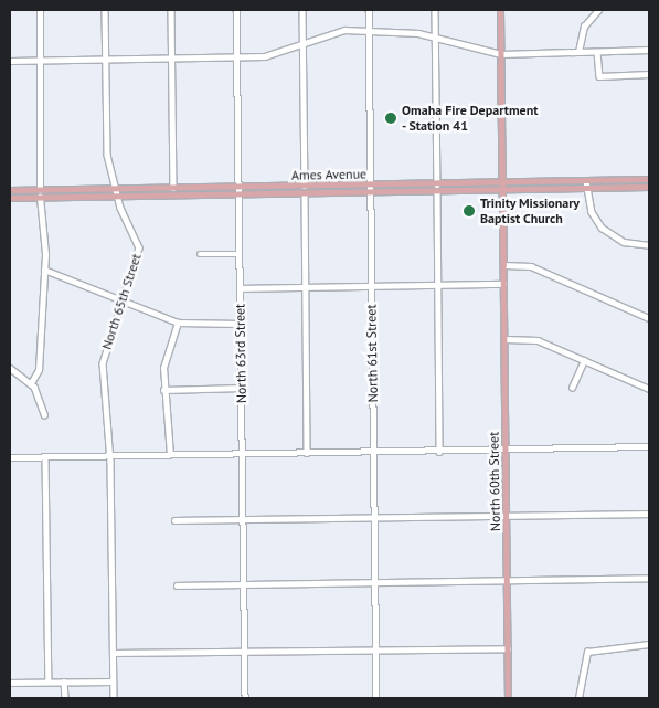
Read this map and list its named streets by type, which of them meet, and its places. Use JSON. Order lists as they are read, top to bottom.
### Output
{
  "streets": {
    "main road": ["Ames Avenue", "North 60th Street"],
    "street": ["North 65th Street", "North 63rd Street", "North 61st Street"]
  },
  "crossings": [
    ["Ames Avenue", "North 65th Street"],
    ["Ames Avenue", "North 63rd Street"],
    ["Ames Avenue", "North 61st Street"],
    ["Ames Avenue", "North 60th Street"]
  ],
  "places": ["Omaha Fire Department - Station 41", "Trinity Missionary Baptist Church"]
}
